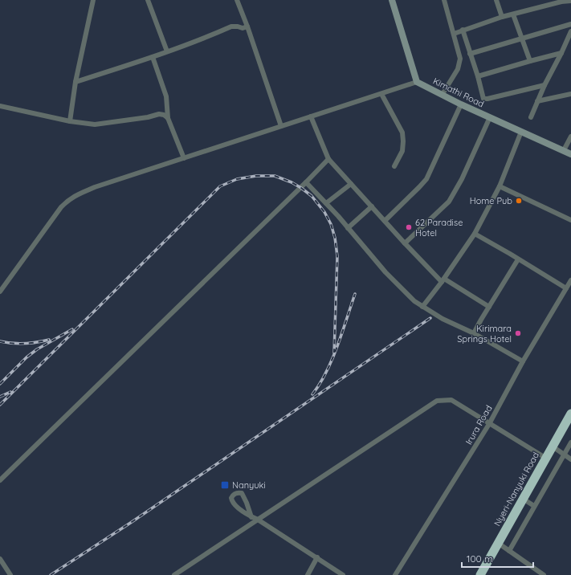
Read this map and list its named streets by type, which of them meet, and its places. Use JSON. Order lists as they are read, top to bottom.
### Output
{
  "streets": {
    "highway": ["Nyeri-Nanyuki Road"],
    "street": ["Kimathi Road", "Irura Road"]
  },
  "places": {
    "other": ["Home Pub", "62 Paradise Hotel", "Kirimara Springs Hotel"],
    "transit": ["Nanyuki"]
  },
  "scale_bar": "100 m"
}
